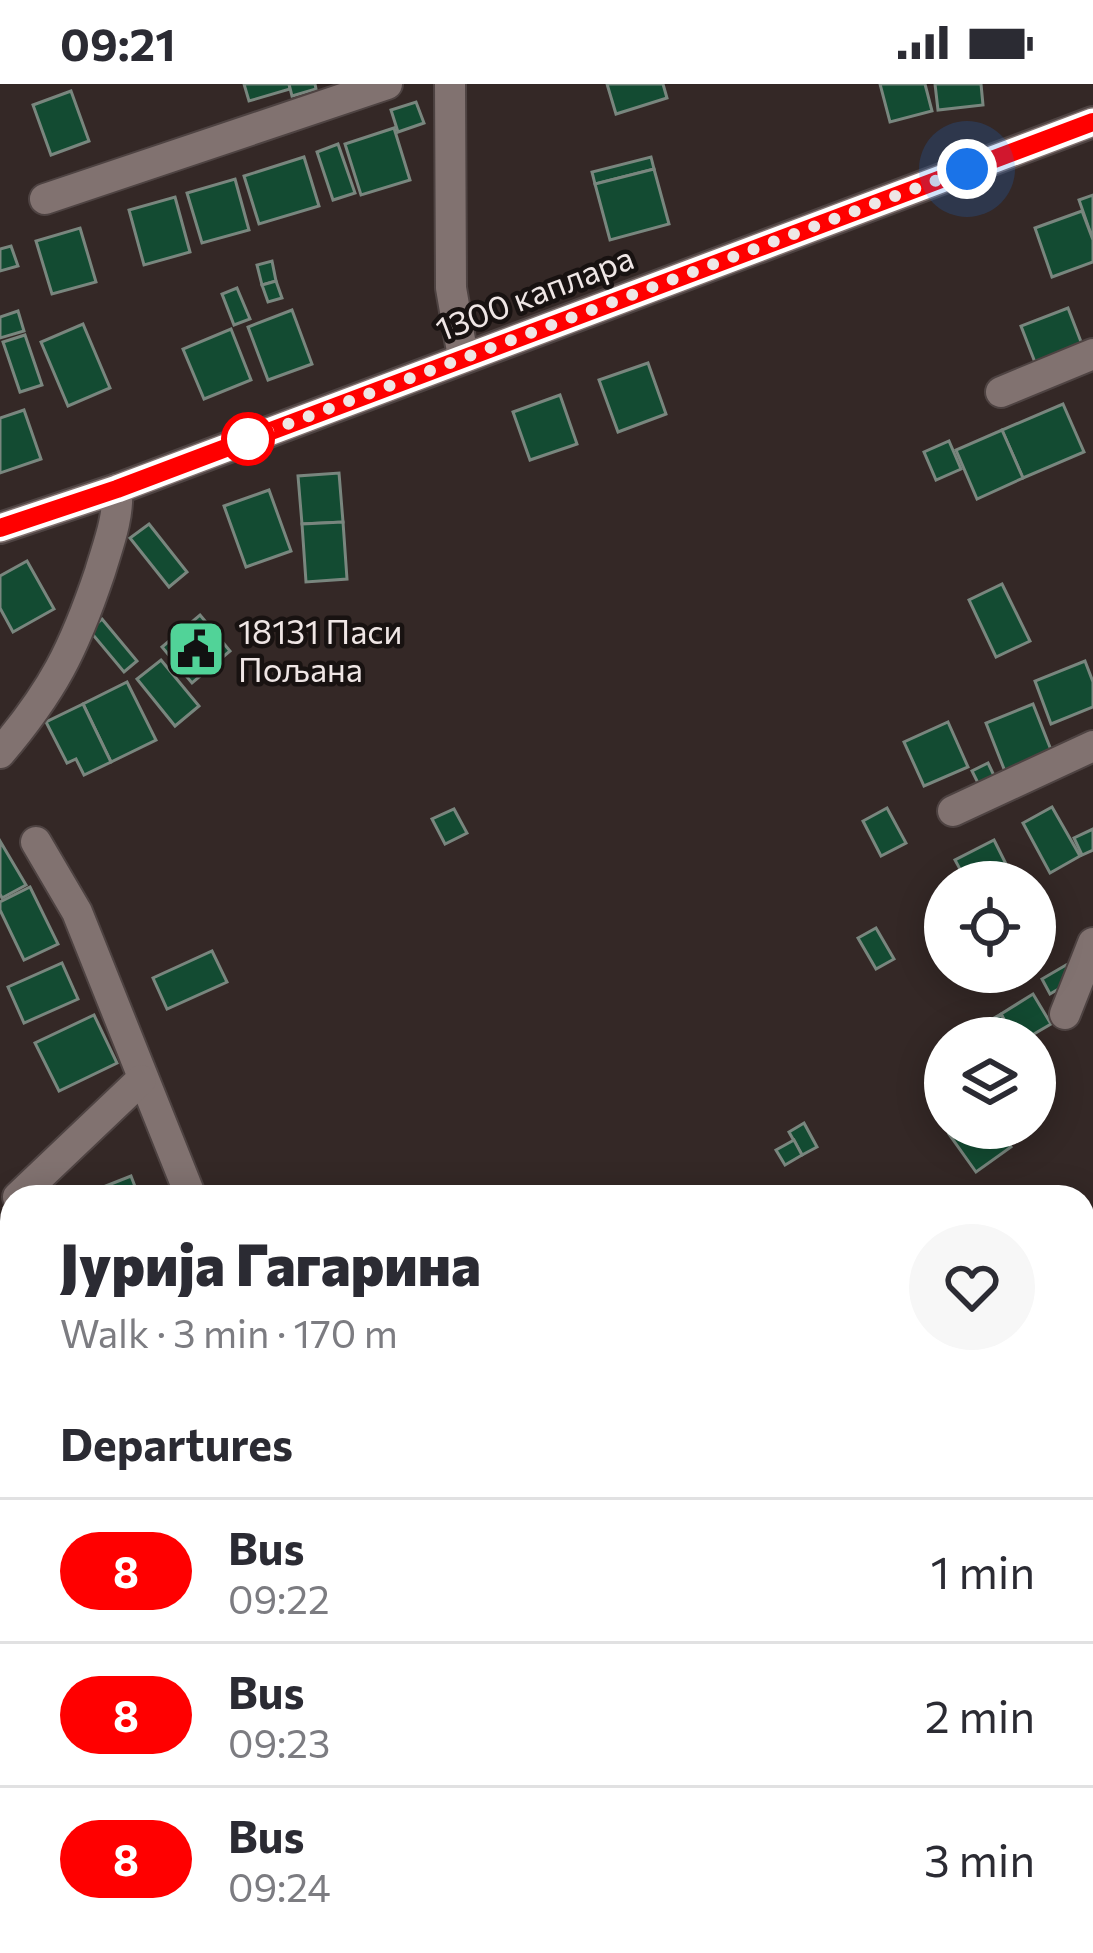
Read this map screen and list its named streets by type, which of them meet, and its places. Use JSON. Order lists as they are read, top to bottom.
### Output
{
  "streets": {
    "street": ["1300 каплара"]
  },
  "places": {
    "public building": ["18131 Паси Пољана"]
  },
  "lines": ["bus line 8"],
  "page": {
    "status": "09:21",
    "heading": [
      ["Јурија Гагарина", "Walk · 3 min · 170 m"],
      "Departures"
    ],
    "list": [
      {
        "mark": "8",
        "name": "Bus",
        "note": "09:22",
        "value": "1 min"
      },
      {
        "mark": "8",
        "name": "Bus",
        "note": "09:23",
        "value": "2 min"
      },
      {
        "mark": "8",
        "name": "Bus",
        "note": "09:24",
        "value": "3 min"
      }
    ]
  }
}
